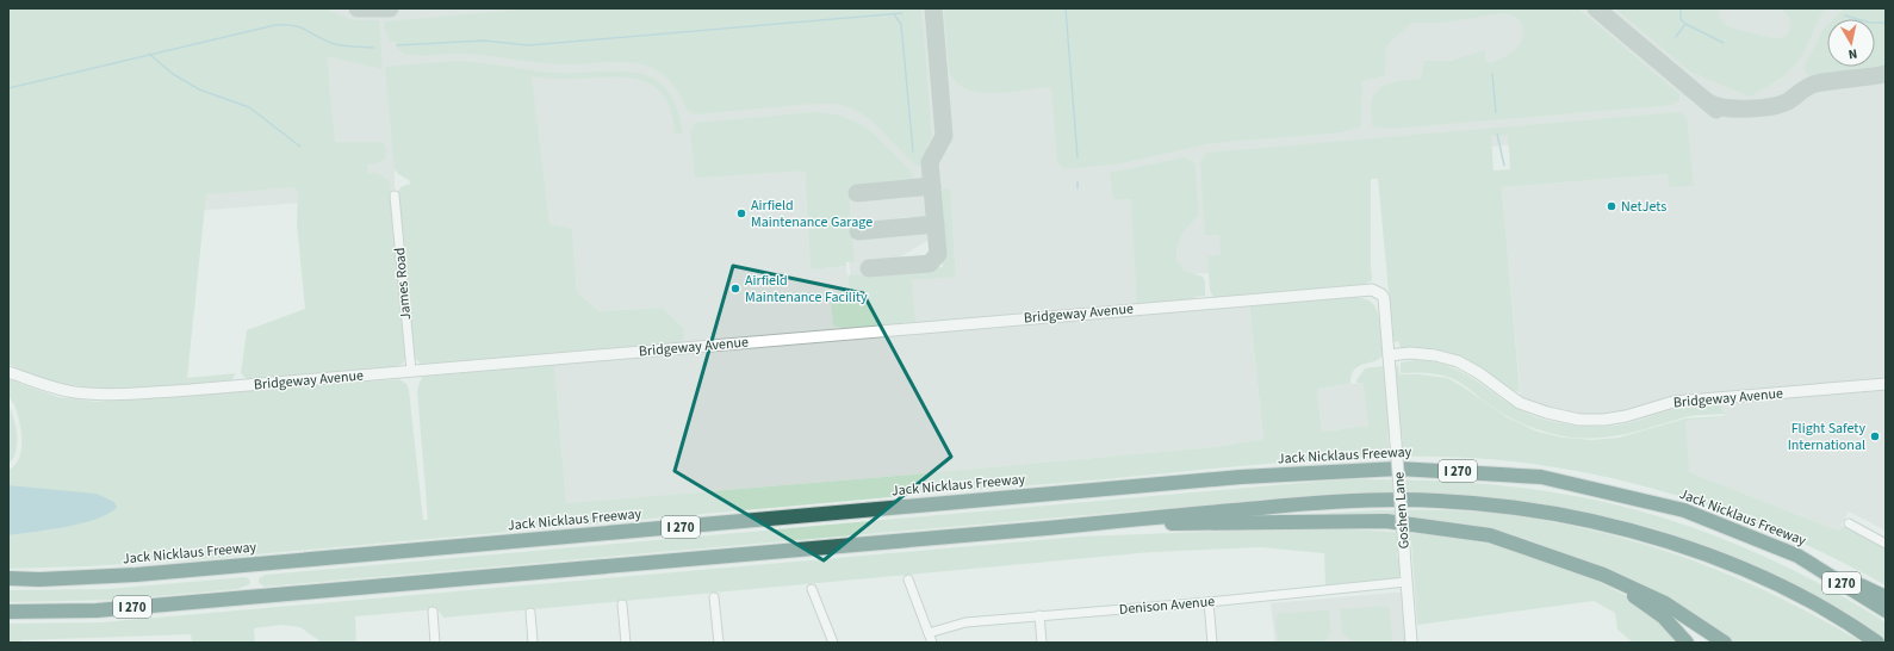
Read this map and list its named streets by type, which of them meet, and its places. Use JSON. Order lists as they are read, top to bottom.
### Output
{
  "streets": {
    "highway": ["Jack Nicklaus Freeway", "I 270"],
    "street": [
      "James Road",
      "Bridgeway Avenue",
      "Goshen Lane",
      "Denison Avenue"
    ]
  },
  "crossings": [
    ["James Road", "Bridgeway Avenue"],
    ["Bridgeway Avenue", "Goshen Lane"],
    ["Goshen Lane", "Denison Avenue"]
  ],
  "places": [
    "NetJets",
    "Airfield Maintenance Garage",
    "Airfield Maintenance Facility",
    "Flight Safety International"
  ],
  "north": "bottom"
}
